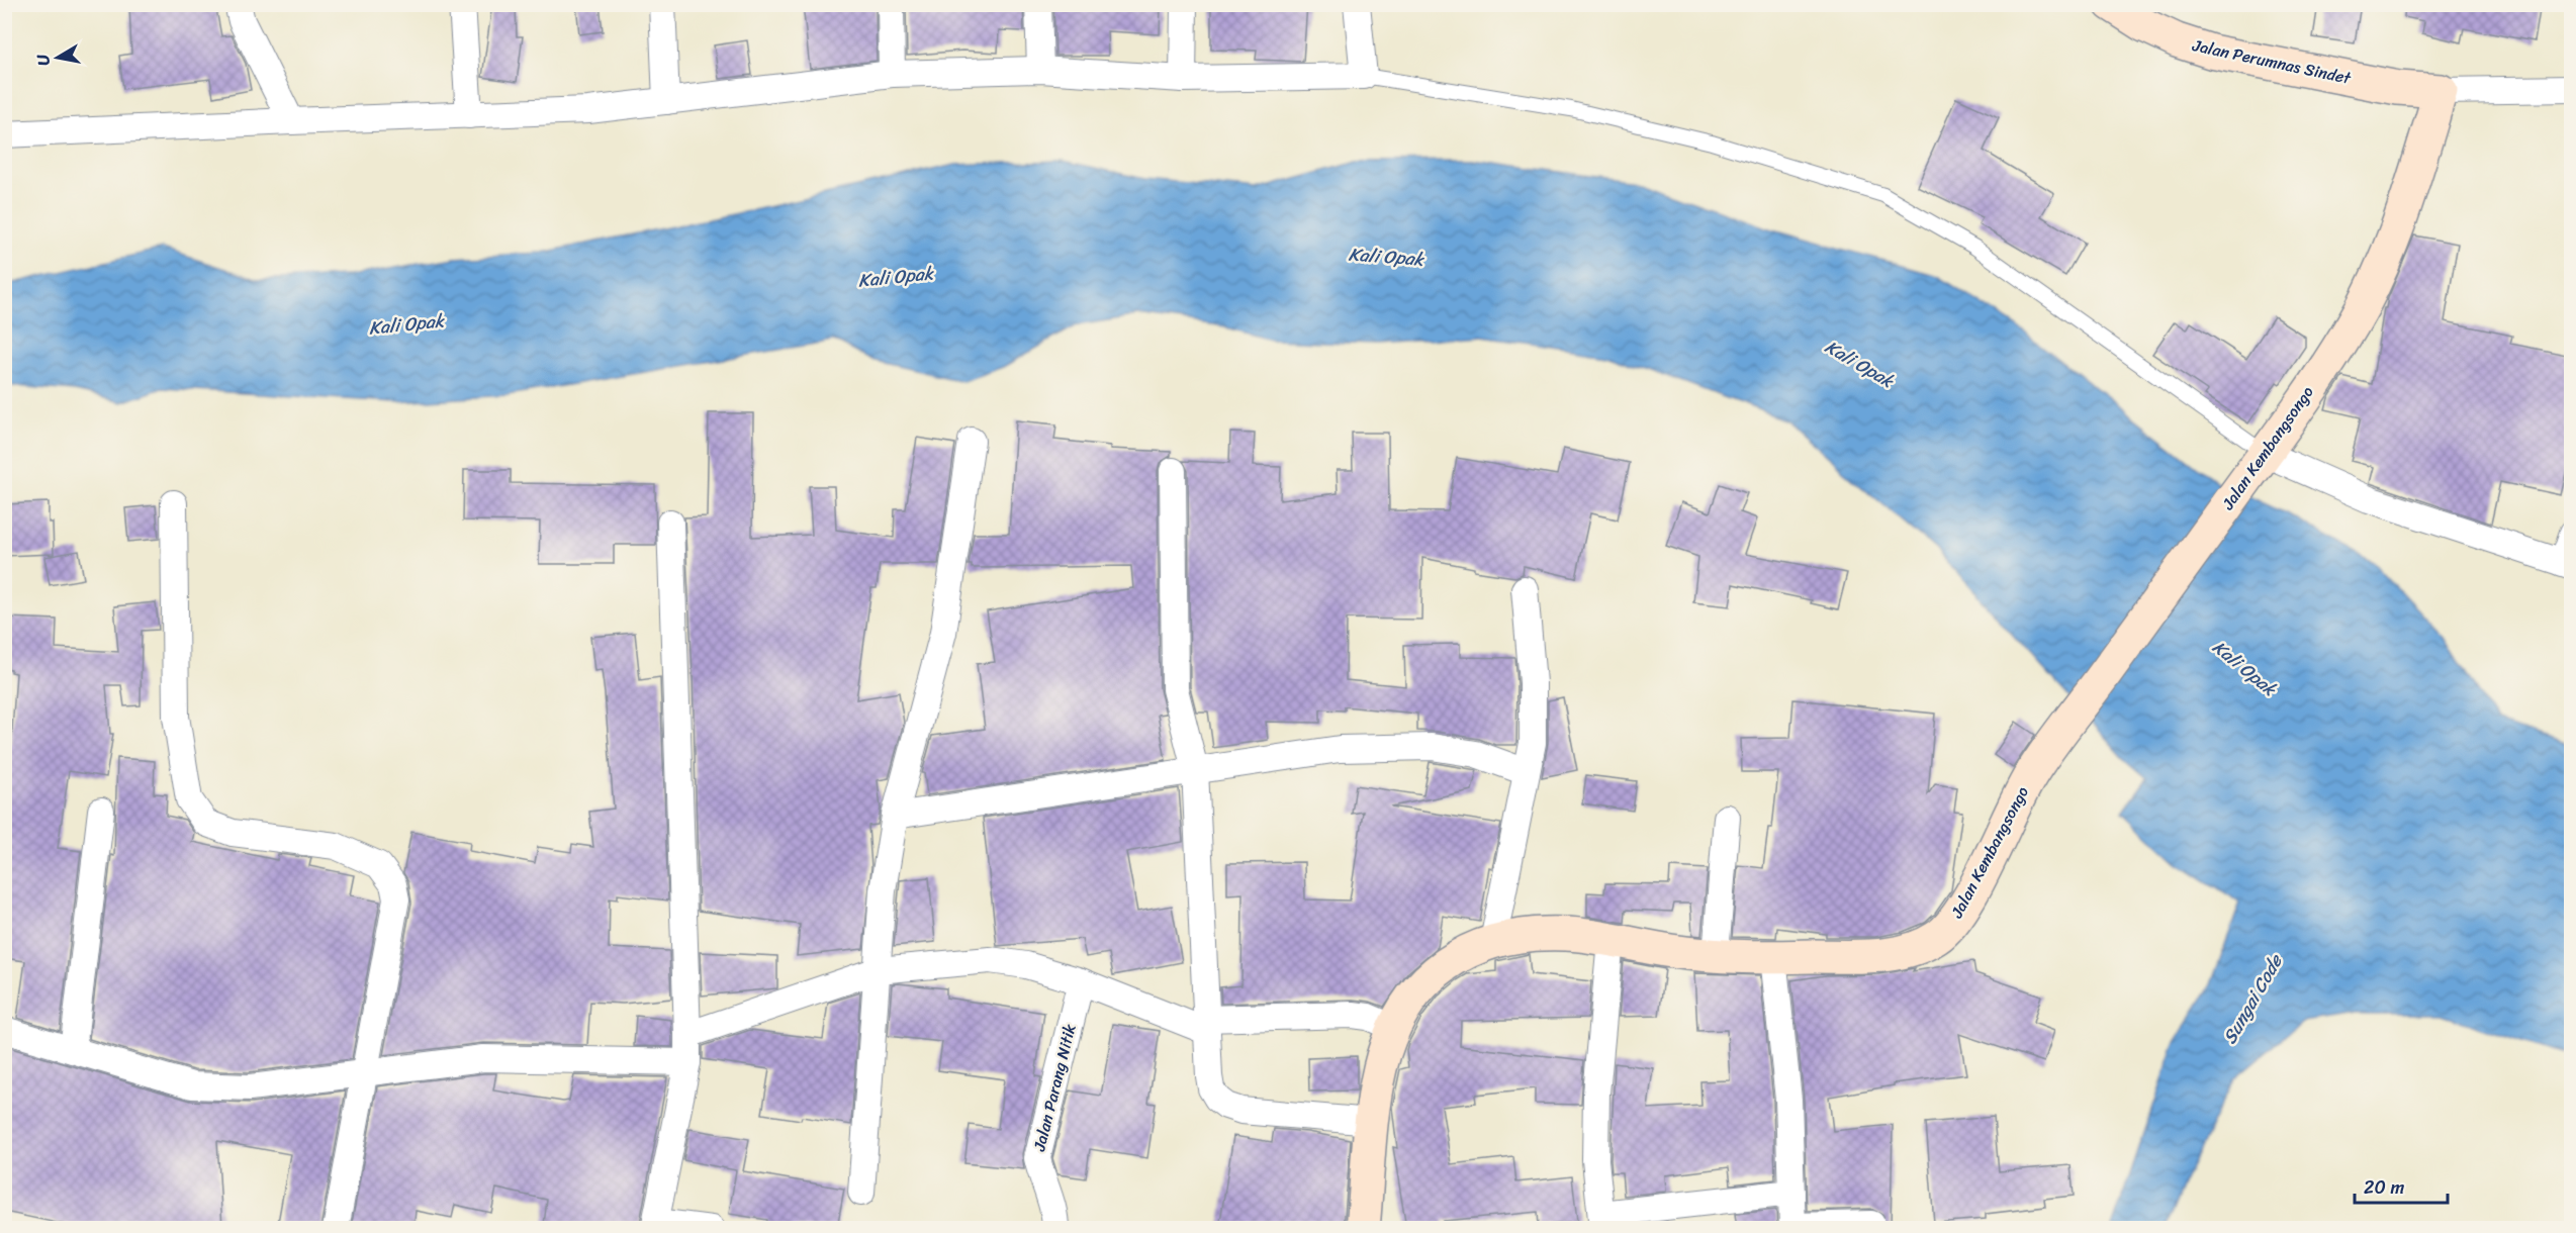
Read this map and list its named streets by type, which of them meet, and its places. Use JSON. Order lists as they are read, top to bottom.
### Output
{
  "streets": {
    "street": ["Jalan Perumnas Sindet", "Jalan Kembangsongo", "Jalan Parang Nitik"]
  },
  "crossings": [
    ["Jalan Perumnas Sindet", "Jalan Kembangsongo"]
  ],
  "water": ["Kali Opak", "Sungai Code"],
  "scale_bar": "20 m",
  "north": "left"
}
